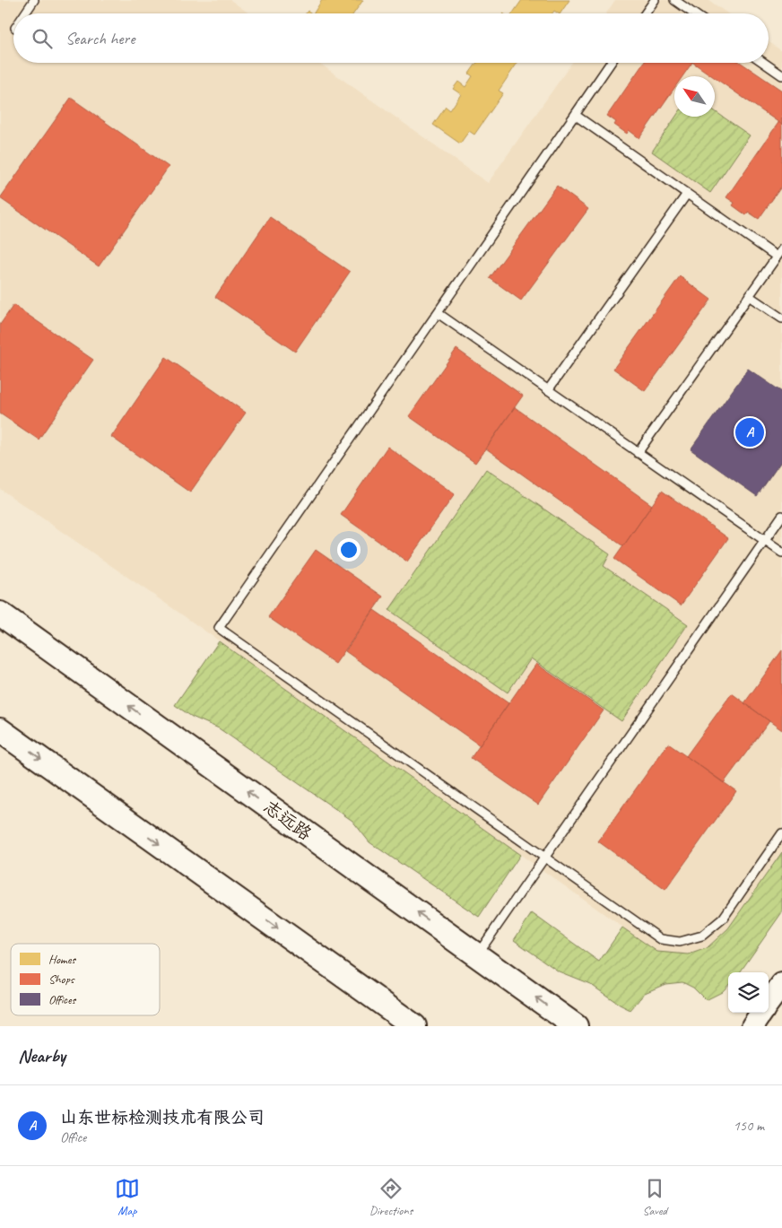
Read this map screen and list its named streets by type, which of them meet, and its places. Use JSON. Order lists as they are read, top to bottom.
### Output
{
  "streets": {
    "main road": ["志远路"]
  },
  "legend": ["Homes", "Shops", "Offices"],
  "north": "top left",
  "page": {
    "search": "Search here",
    "pins": "A",
    "heading": "Nearby",
    "list": [
      {
        "mark": "A",
        "name": "山东世标检测技术有限公司",
        "note": "Office",
        "value": "150 m"
      }
    ],
    "nav": ["Map", "Directions", "Saved"]
  }
}
